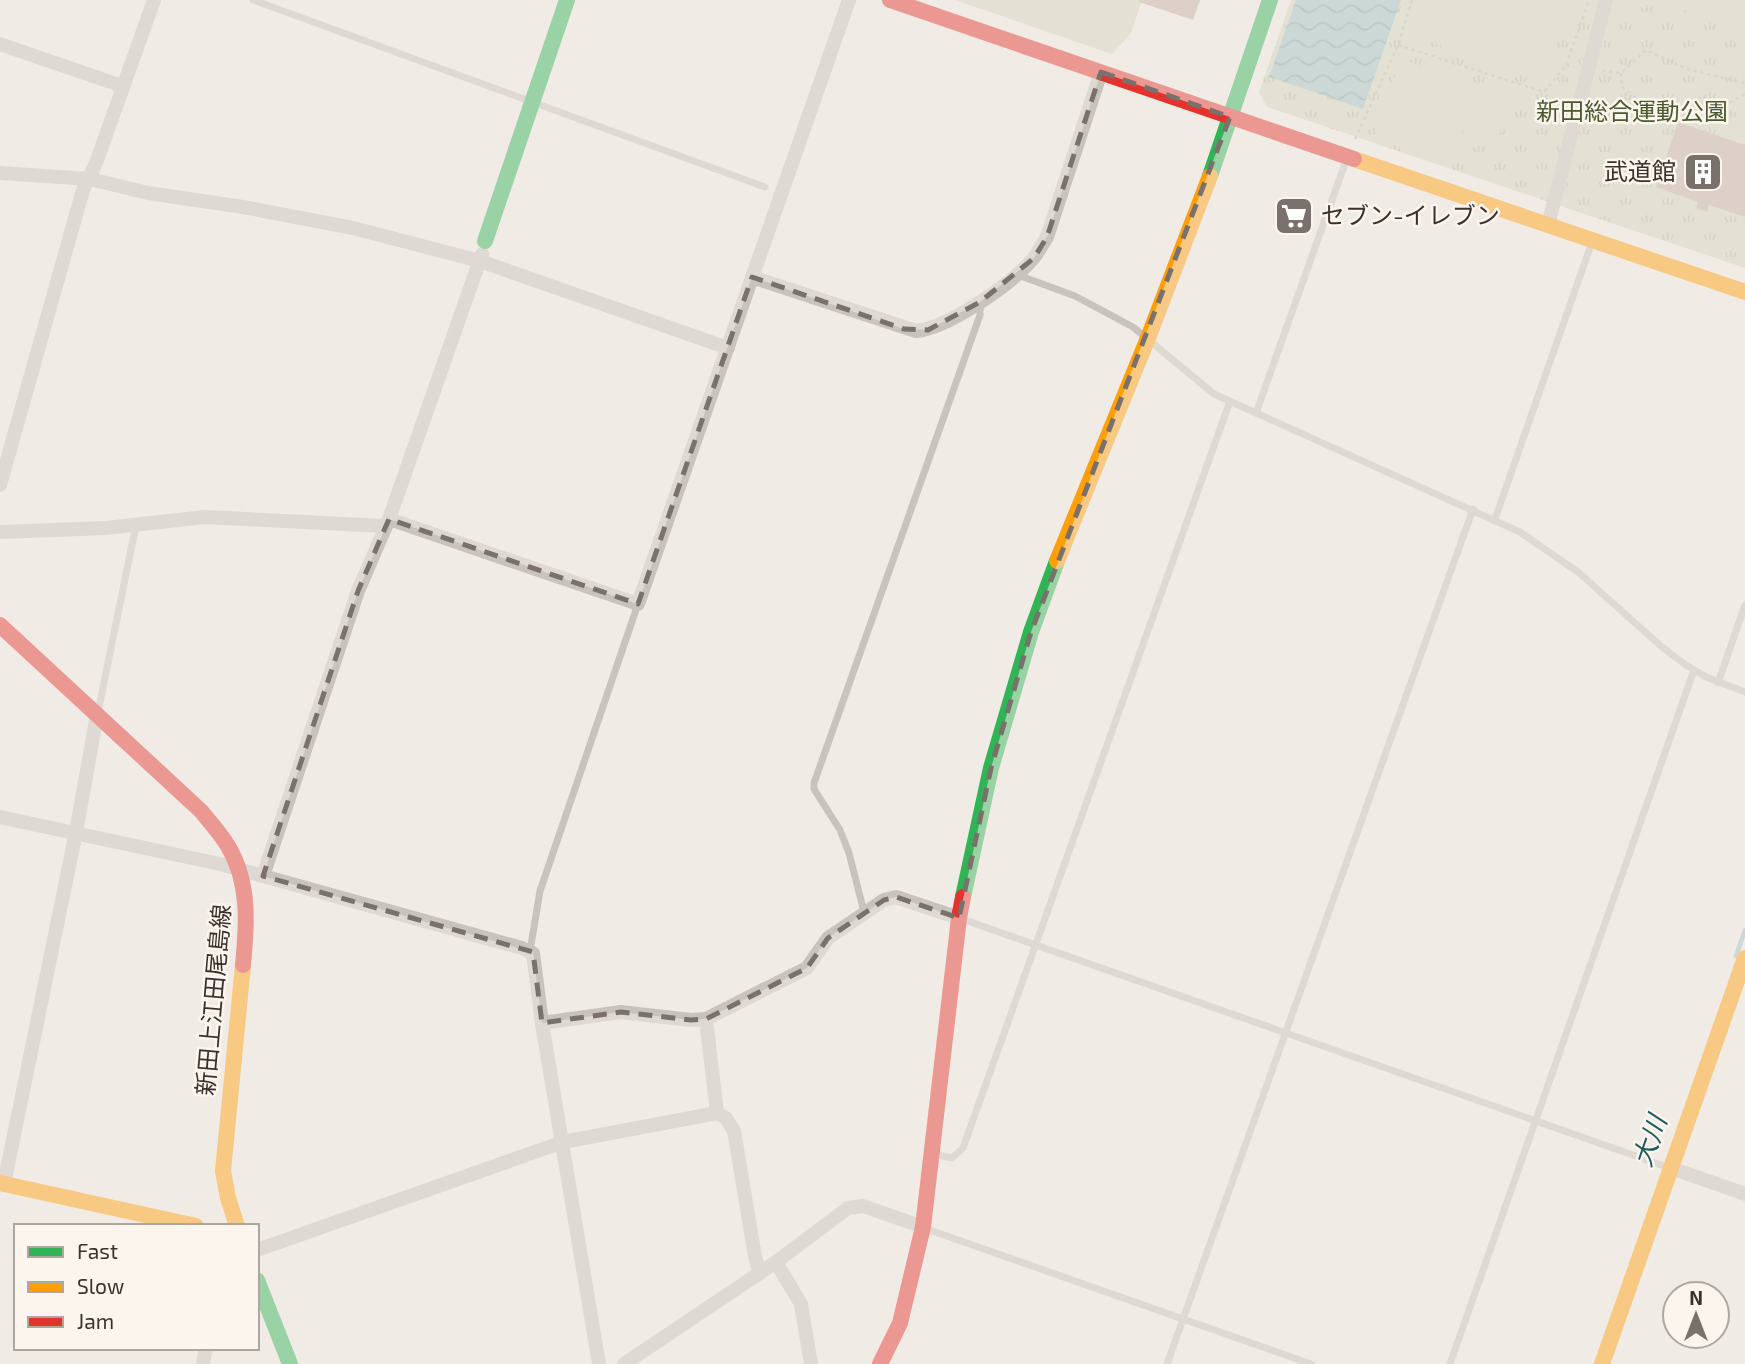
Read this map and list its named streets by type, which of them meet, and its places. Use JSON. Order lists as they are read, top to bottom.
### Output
{
  "streets": {
    "street": ["新田上江田尾島線"]
  },
  "water": ["大川"],
  "parks": ["新田総合運動公園"],
  "places": {
    "building": ["武道館"],
    "supermarket": ["セブン-イレブン"]
  },
  "legend": ["Fast", "Slow", "Jam"],
  "north": "top"
}
